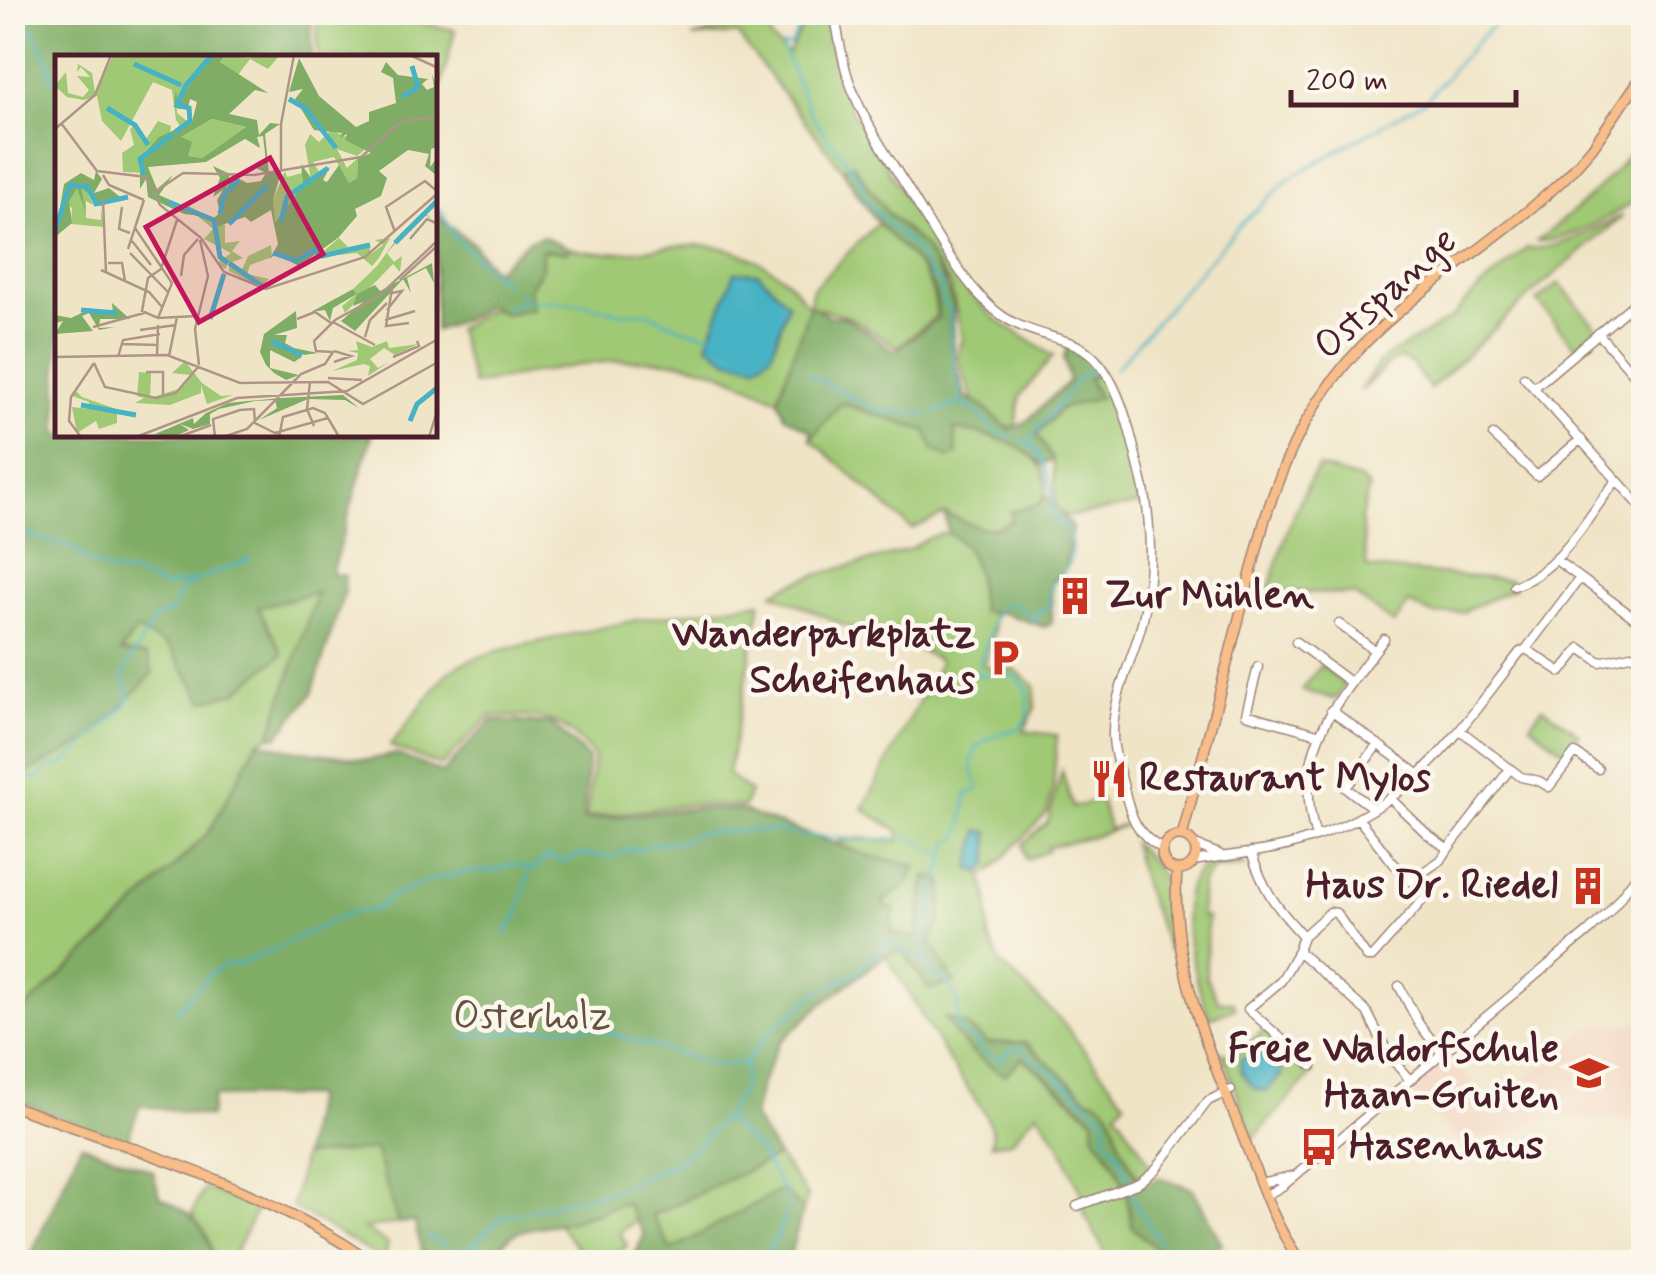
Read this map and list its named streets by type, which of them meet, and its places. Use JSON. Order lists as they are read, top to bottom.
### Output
{
  "streets": {
    "main road": ["Ostspange"]
  },
  "parks": ["Osterholz"],
  "places": {
    "building": ["Zur Mühlen", "Haus Dr. Riedel"],
    "parking": ["Wanderparkplatz Scheifenhaus"],
    "restaurant": ["Restaurant Mylos"],
    "school or university": ["Freie Waldorfschule Haan-Gruiten"],
    "bus stop": ["Hasenhaus"]
  },
  "scale_bar": "200 m"
}
